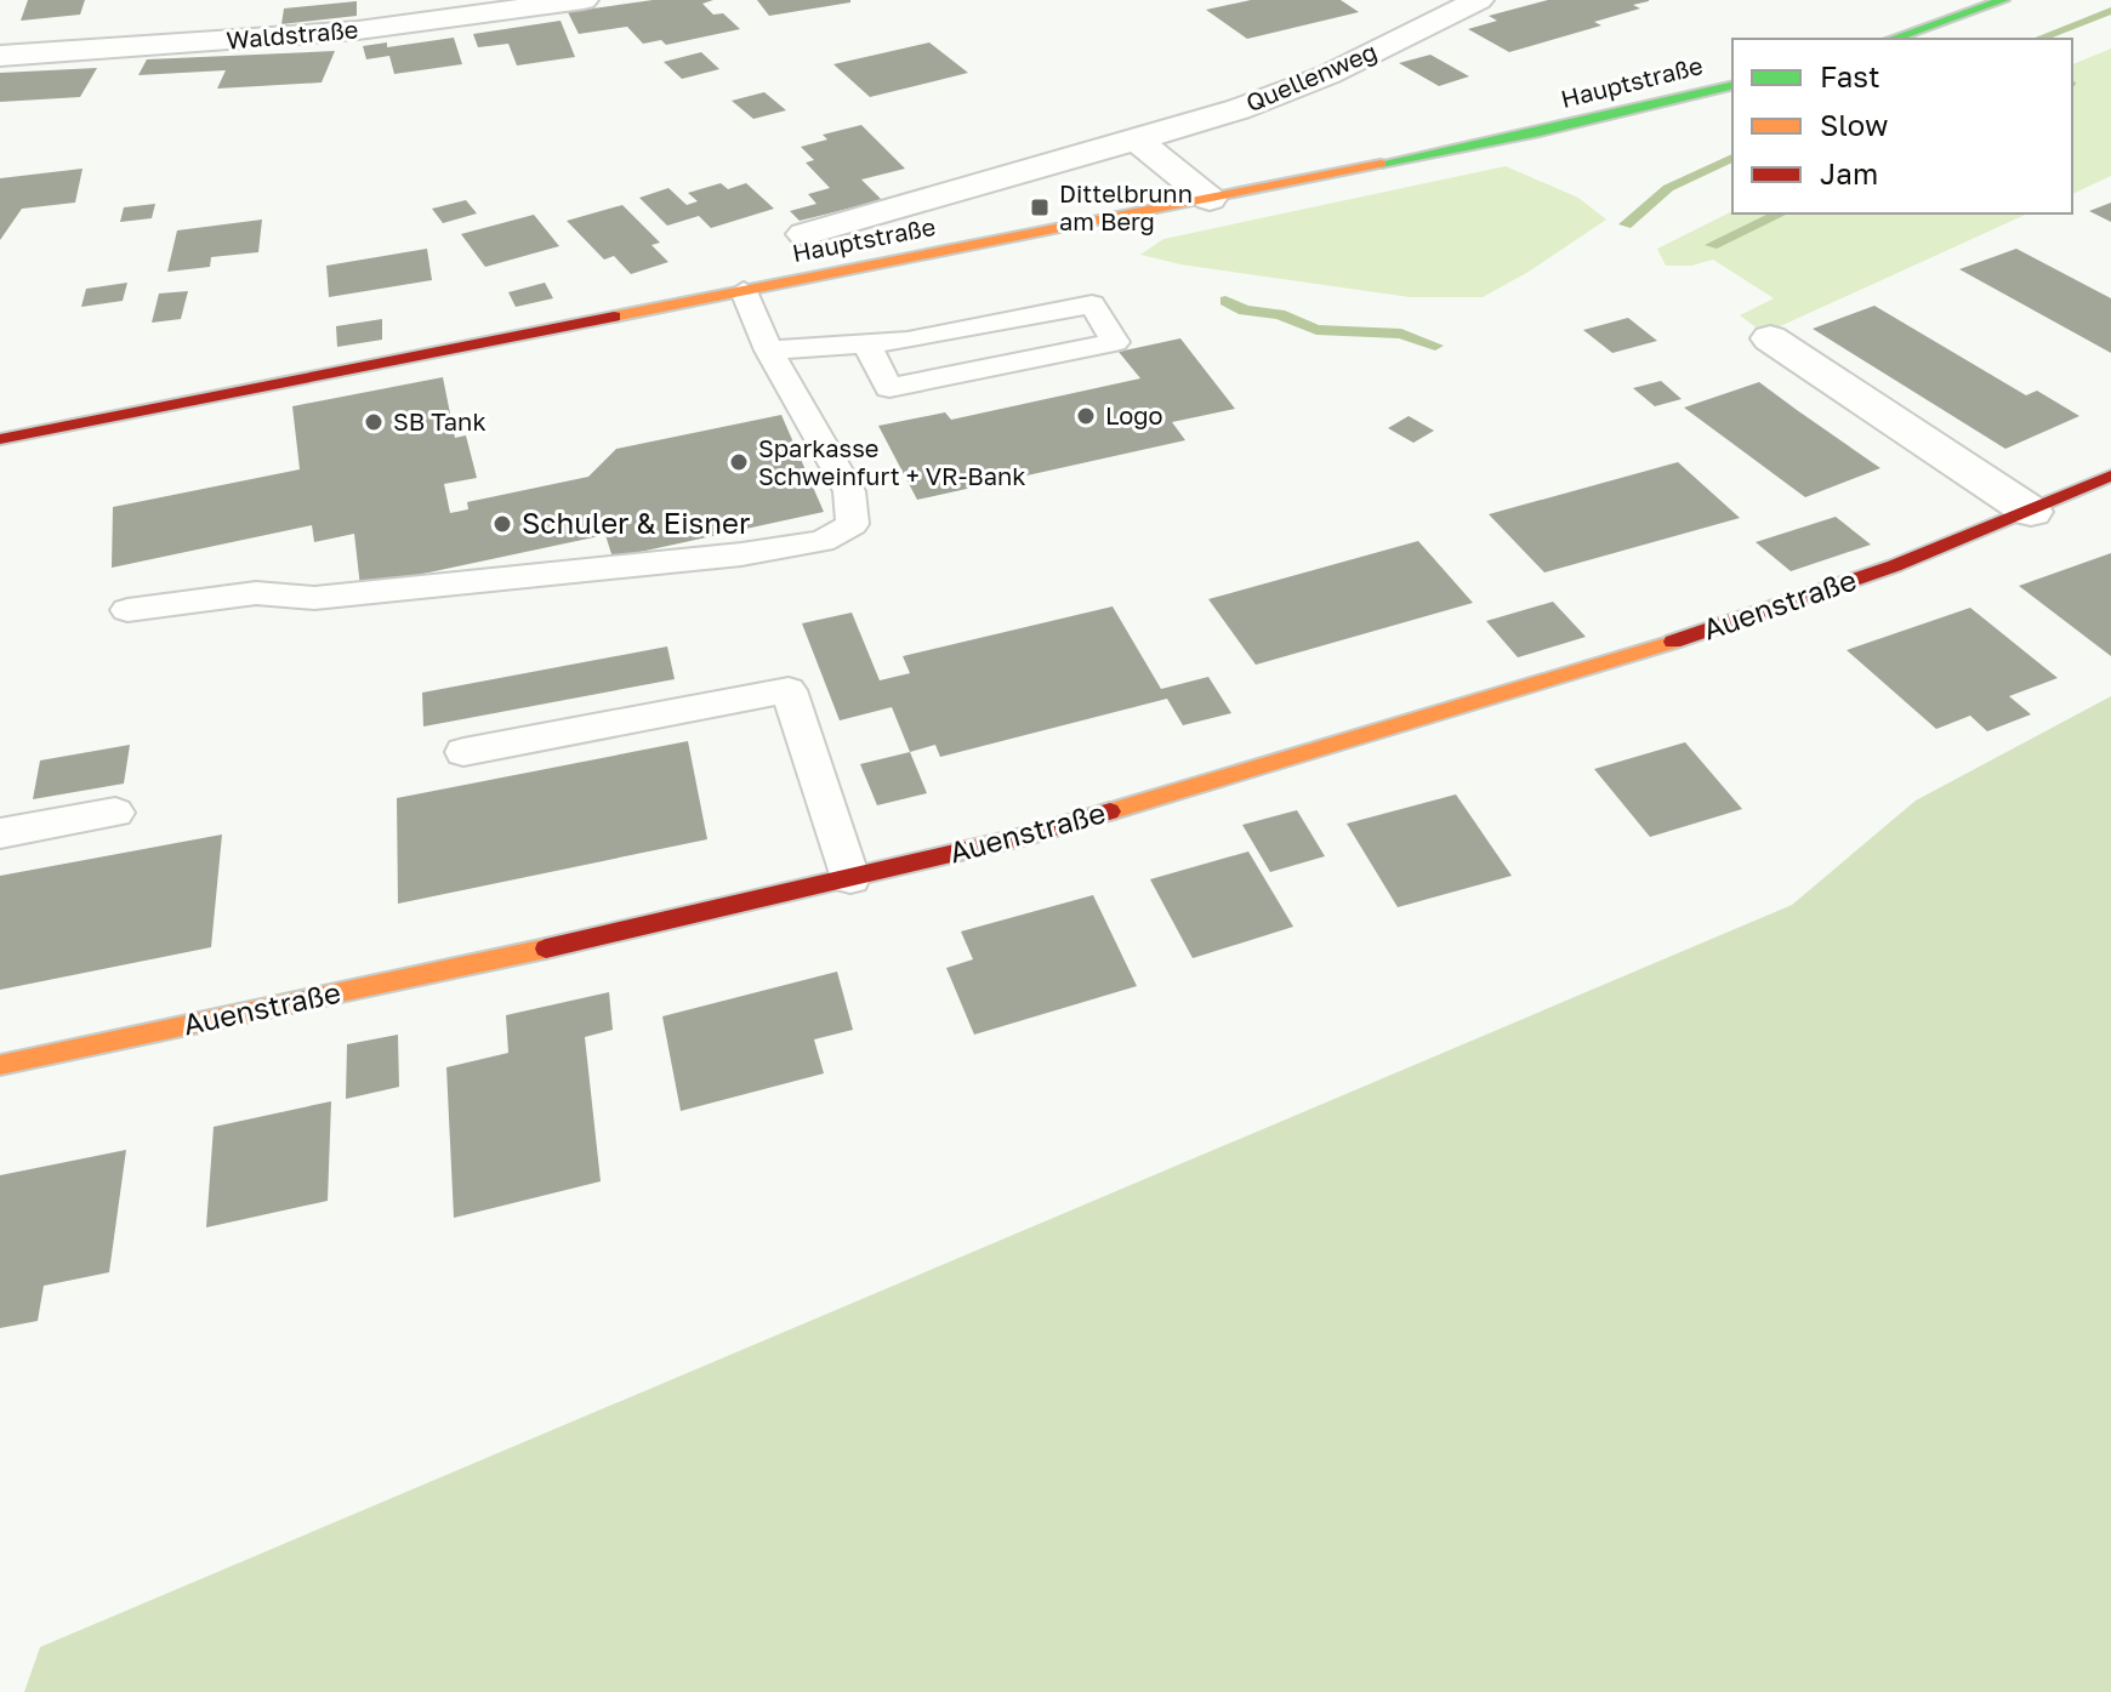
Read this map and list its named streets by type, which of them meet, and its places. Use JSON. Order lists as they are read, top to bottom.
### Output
{
  "streets": {
    "street": [
      "Waldstraße",
      "Quellenweg",
      "Hauptstraße",
      "Auenstraße"
    ]
  },
  "places": {
    "transit": ["Dittelbrunn am Berg"],
    "other": [
      "Logo",
      "SB Tank",
      "Sparkasse Schweinfurt + VR-Bank",
      "Schuler & Eisner"
    ]
  },
  "legend": ["Fast", "Slow", "Jam"]
}
